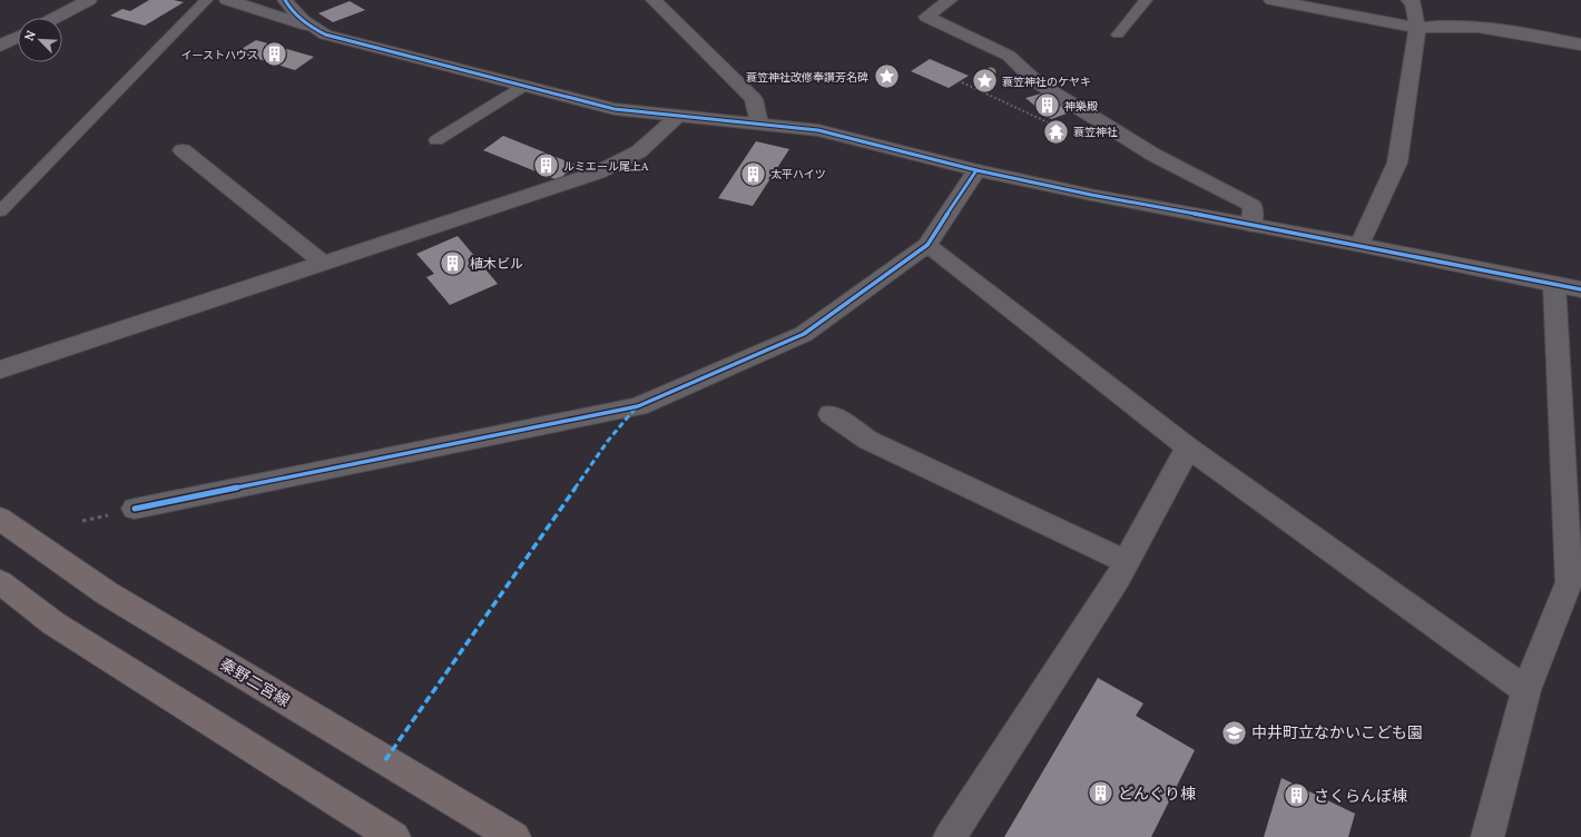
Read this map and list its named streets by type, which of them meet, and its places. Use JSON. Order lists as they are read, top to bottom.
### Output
{
  "streets": {
    "main road": ["秦野二宮線"]
  },
  "places": {
    "building": [
      "イーストハウス",
      "神樂殿",
      "ルミエール尾上A",
      "太平ハイツ",
      "植木ビル",
      "どんぐり棟",
      "さくらんぼ棟"
    ],
    "place": ["蓑笠神社改修奉讃芳名碑", "蓑笠神社のケヤキ"],
    "temple": ["蓑笠神社"],
    "school or university": ["中井町立なかいこども園"]
  },
  "north": "top left"
}
